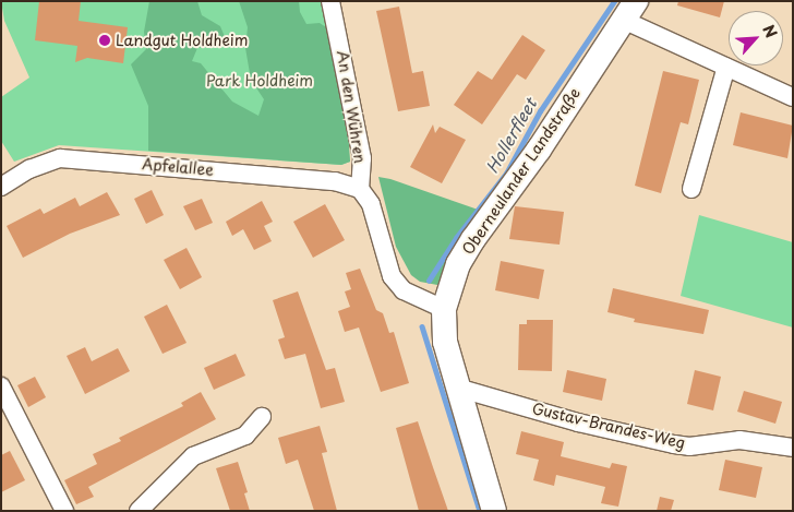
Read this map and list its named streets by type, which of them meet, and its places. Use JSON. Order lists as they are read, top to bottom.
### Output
{
  "streets": {
    "street": [
      "An den Wühren",
      "Apfelallee",
      "Oberneulander Landstraße",
      "Gustav-Brandes-Weg"
    ]
  },
  "crossings": [
    ["An den Wühren", "Apfelallee"],
    ["Oberneulander Landstraße", "Gustav-Brandes-Weg"]
  ],
  "water": ["Hollerfleet"],
  "parks": ["Park Holdheim"],
  "places": ["Landgut Holdheim"],
  "north": "top right"
}
